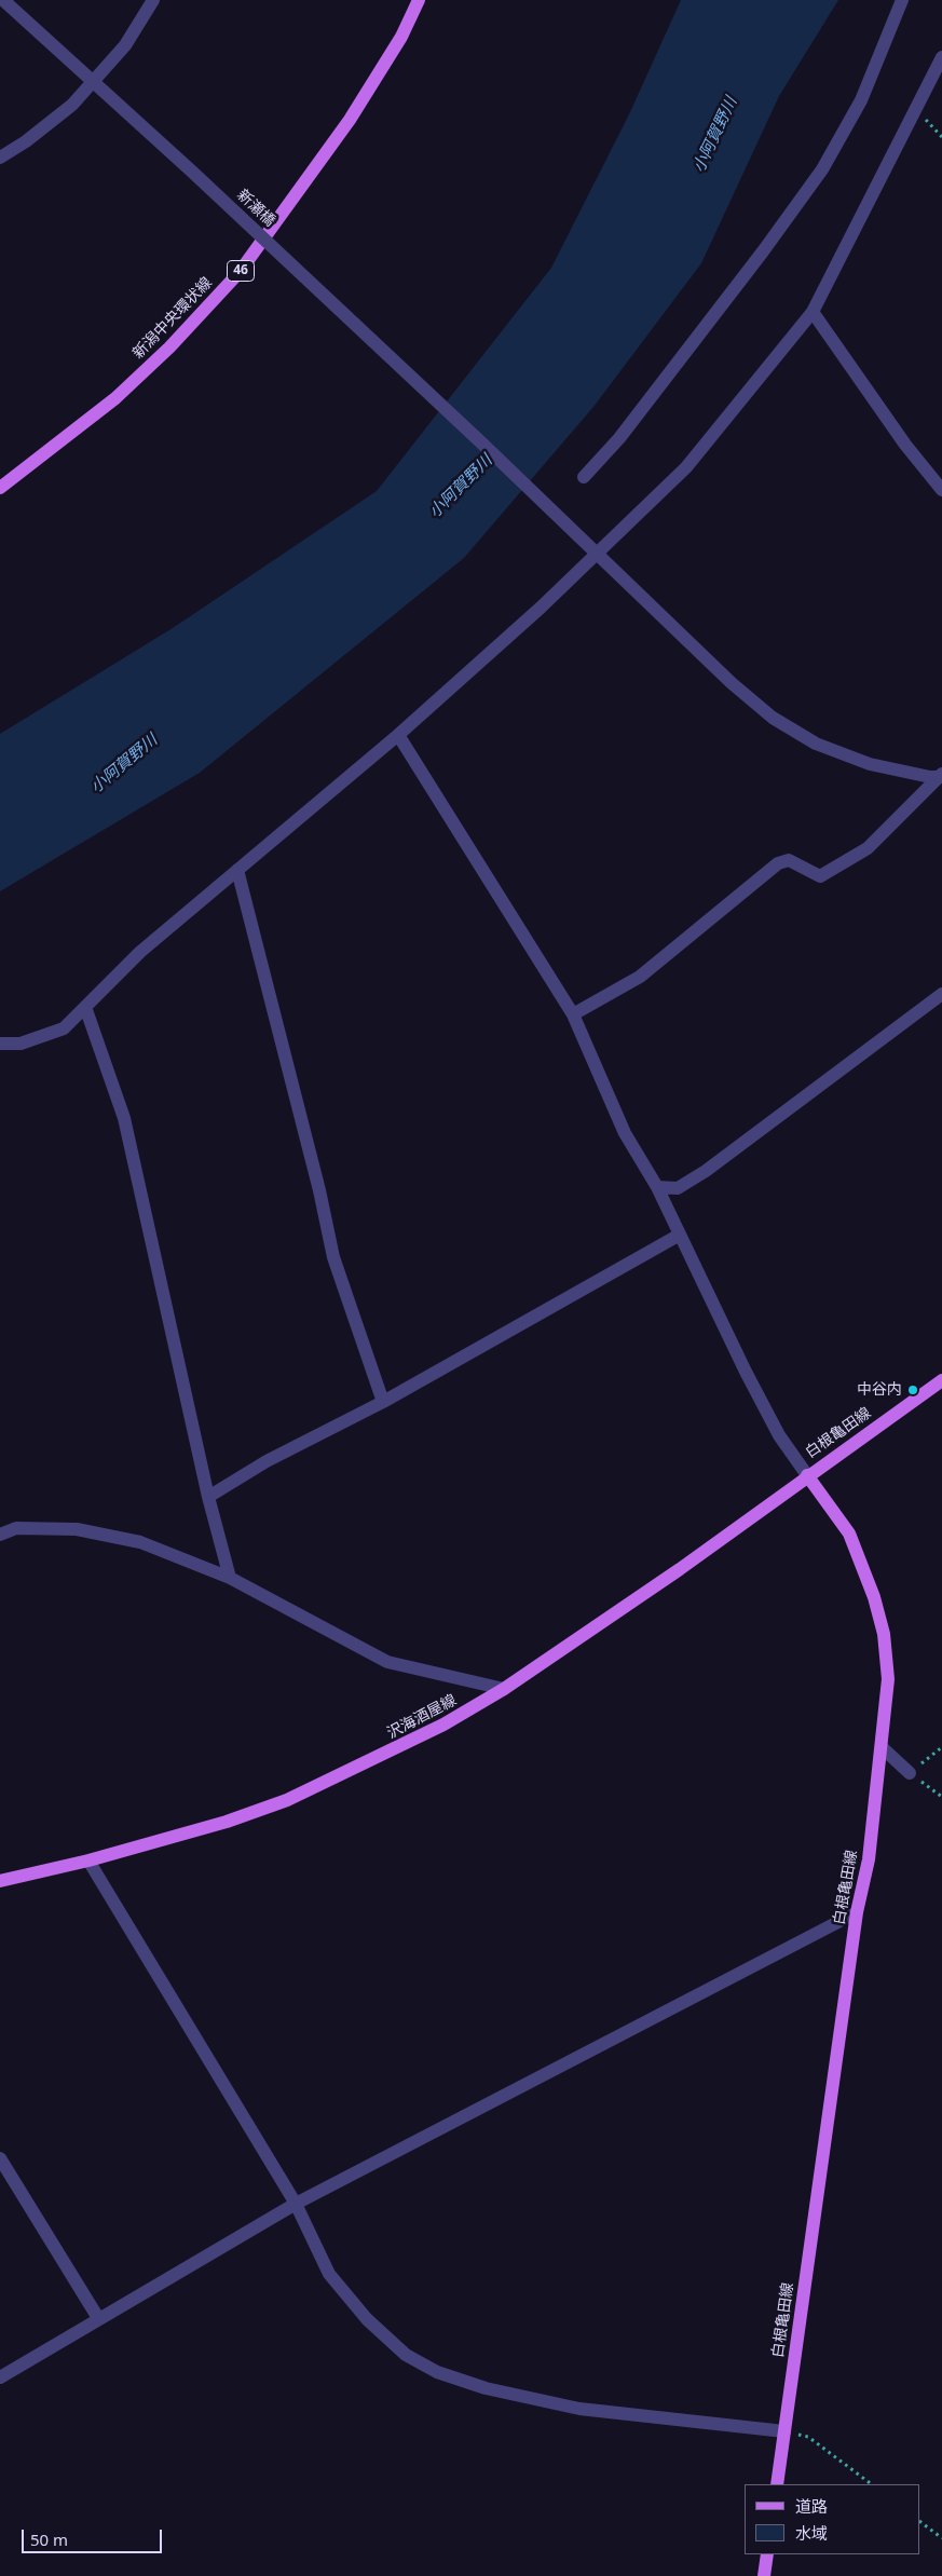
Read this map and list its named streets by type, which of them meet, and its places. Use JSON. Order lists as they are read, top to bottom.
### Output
{
  "streets": {
    "main road": [
      "46",
      "新潟中央環状線",
      "白根亀田線",
      "沢海酒屋線"
    ],
    "street": ["新瀬橋"]
  },
  "crossings": [
    ["白根亀田線", "沢海酒屋線"]
  ],
  "water": ["小阿賀野川"],
  "places": ["中谷内"],
  "legend": ["道路", "水域"],
  "scale_bar": "50 m"
}
